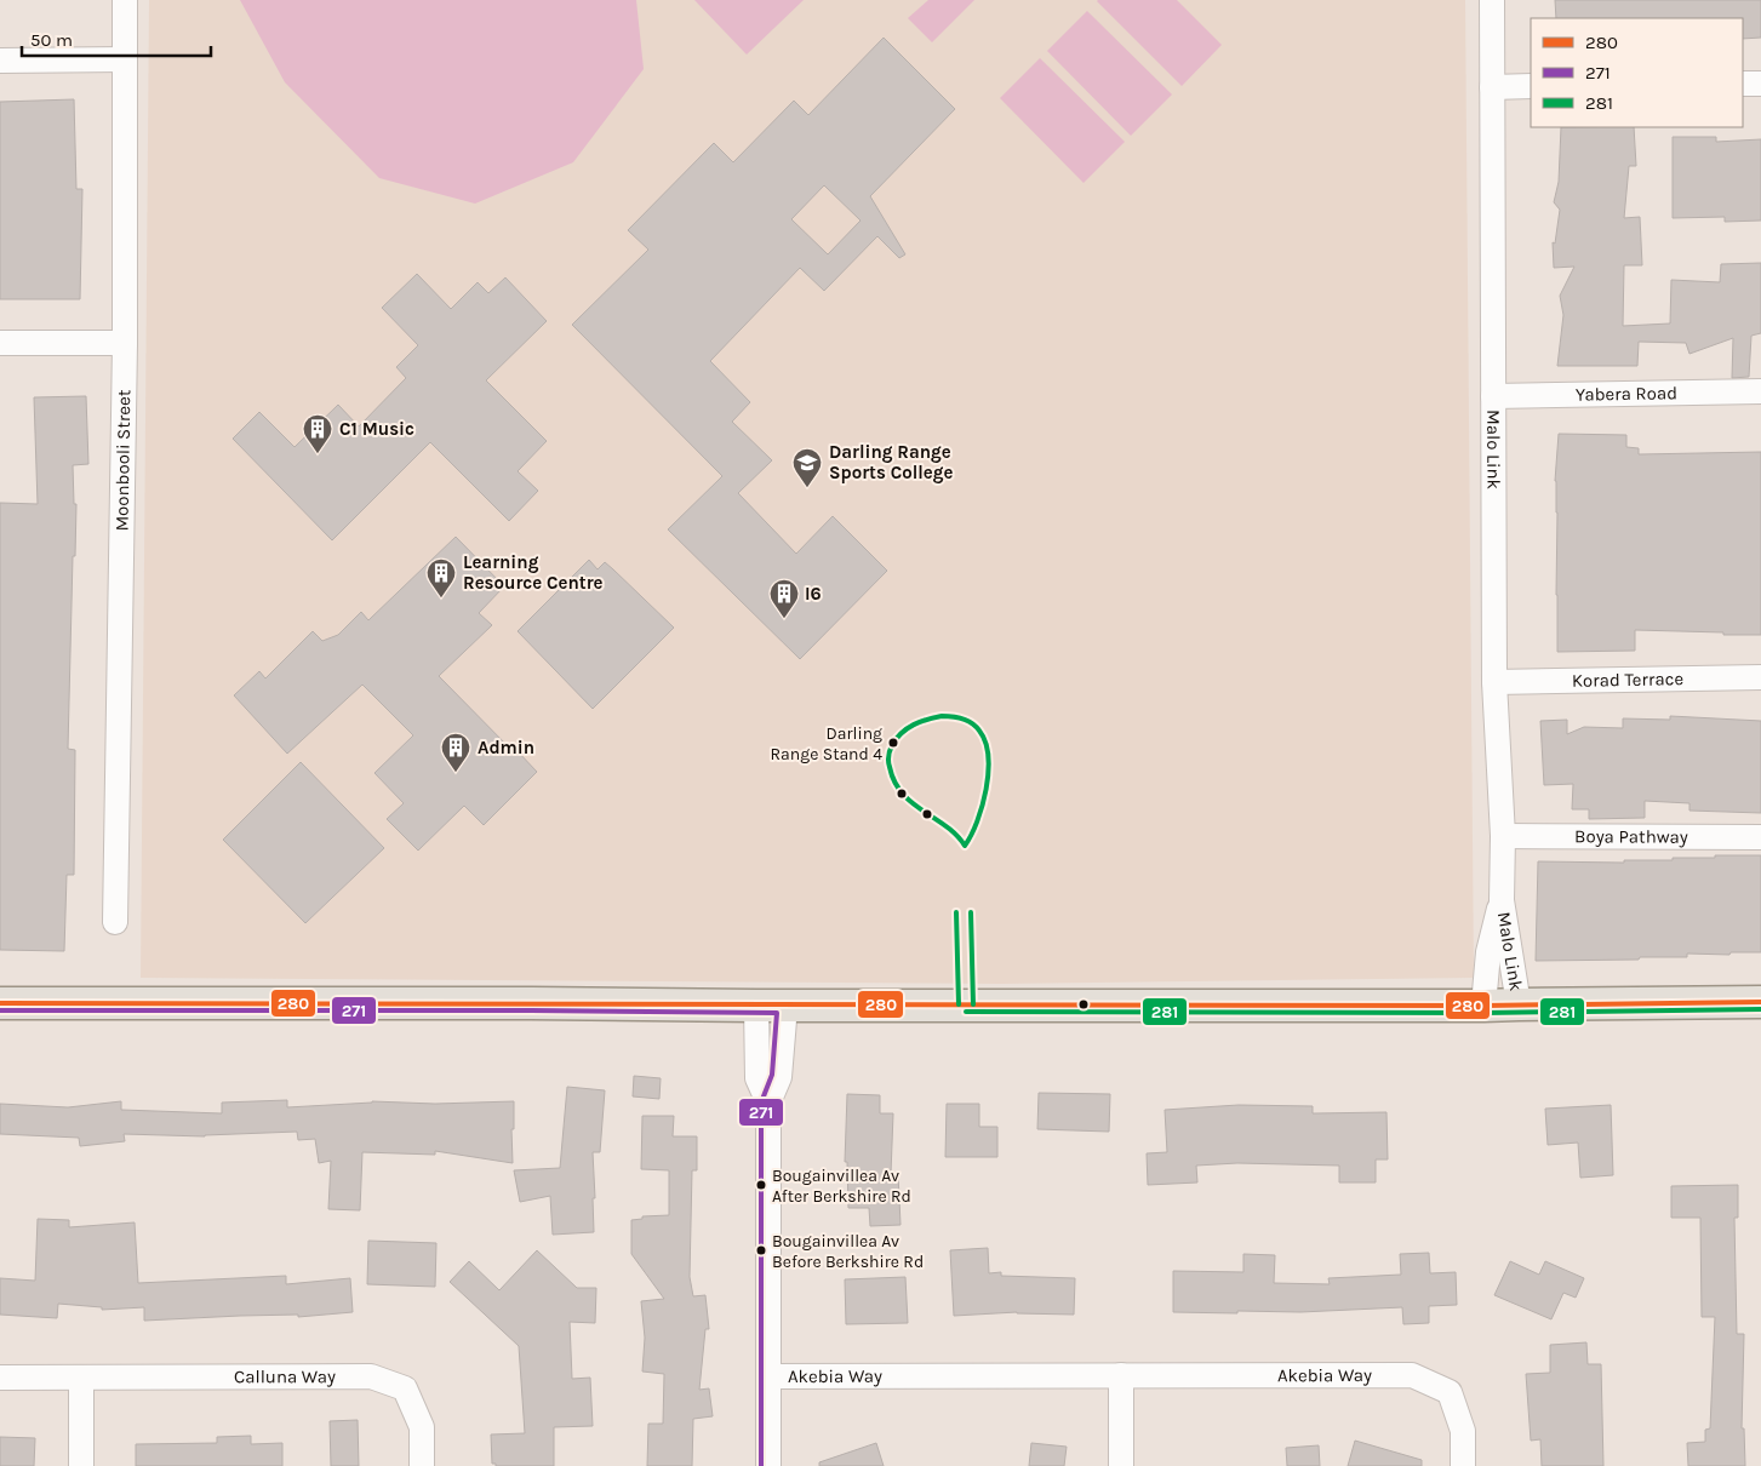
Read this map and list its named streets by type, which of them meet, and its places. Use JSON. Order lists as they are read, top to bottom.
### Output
{
  "streets": {
    "street": [
      "Yabera Road",
      "Malo Link",
      "Moonbooli Street",
      "Korad Terrace",
      "Boya Pathway",
      "Akebia Way",
      "Calluna Way"
    ]
  },
  "crossings": [
    ["Yabera Road", "Malo Link"],
    ["Malo Link", "Korad Terrace"],
    ["Malo Link", "Boya Pathway"]
  ],
  "places": {
    "building": [
      "C1 Music",
      "Learning Resource Centre",
      "I6",
      "Admin"
    ],
    "school or university": ["Darling Range Sports College"],
    "other": ["Darling Range Stand 4", "Bougainvillea Av After Berkshire Rd", "Bougainvillea Av Before Berkshire Rd"]
  },
  "lines": ["transit line 281", "transit line 280", "transit line 271"],
  "legend": ["280", "271", "281"],
  "scale_bar": "50 m"
}
